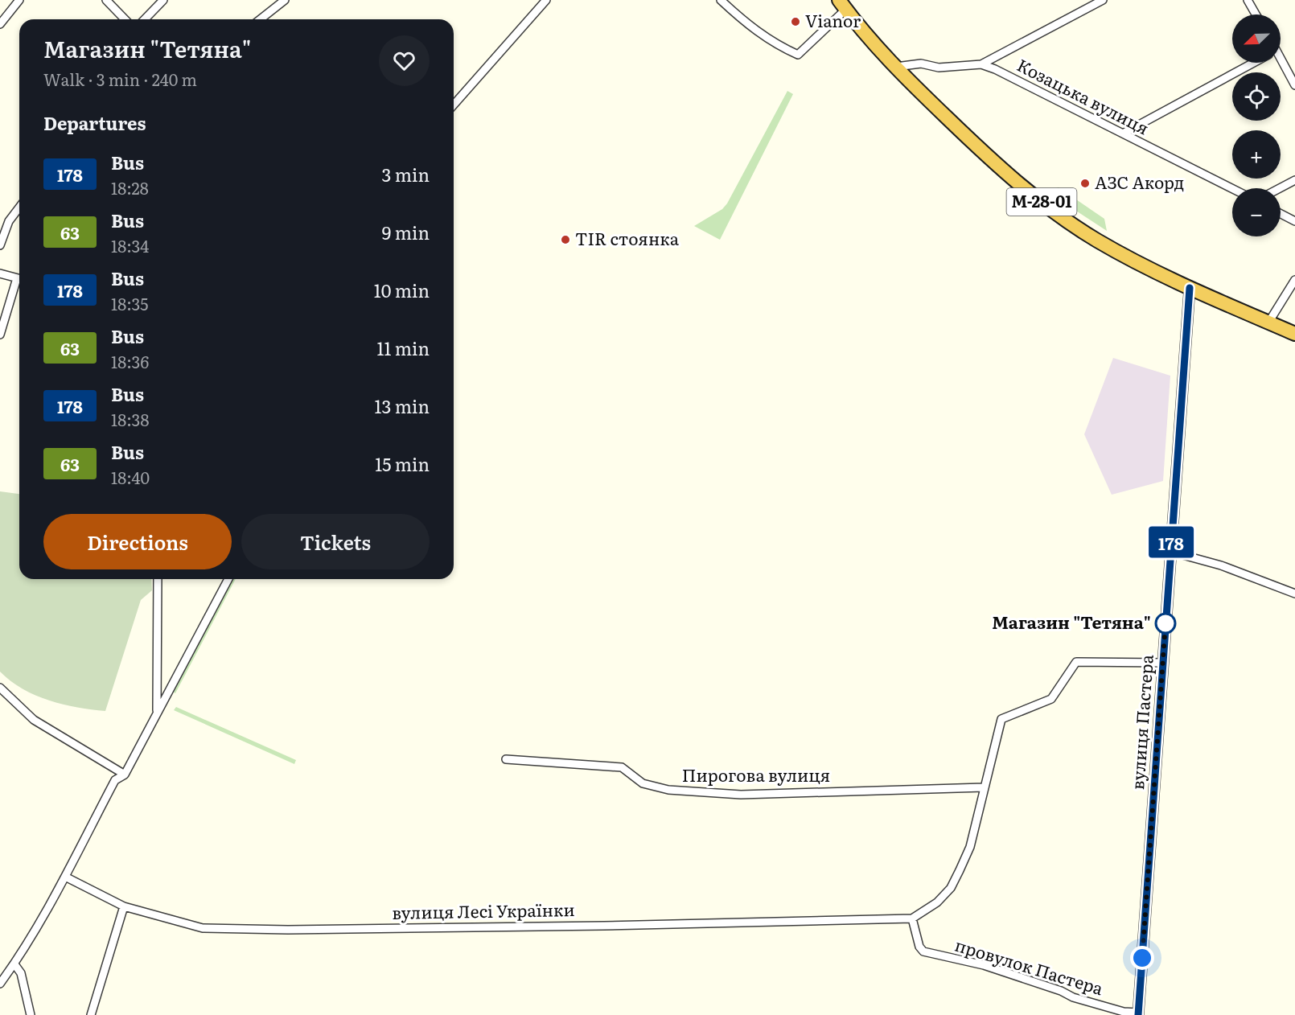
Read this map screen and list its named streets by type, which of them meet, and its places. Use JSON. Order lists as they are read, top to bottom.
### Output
{
  "streets": {
    "highway": ["М-28-01"],
    "street": [
      "Козацька вулиця",
      "вулиця Пастера",
      "Пирогова вулиця",
      "вулиця Лесі Українки",
      "провулок Пастера"
    ]
  },
  "crossings": [
    ["Козацька вулиця", "М-28-01"],
    ["М-28-01", "вулиця Пастера"],
    ["вулиця Пастера", "провулок Пастера"],
    ["вулиця Лесі Українки", "провулок Пастера"]
  ],
  "places": [
    "Vianor",
    "АЗС Акорд",
    "TIR стоянка",
    "Магазин \"Тетяна\""
  ],
  "lines": ["bus line 178"],
  "north": "bottom left",
  "page": {
    "on_map": "178",
    "map_buttons": ["+", "−"],
    "heading": [
      ["Магазин \"Тетяна\"", "Walk · 3 min · 240 m"],
      "Departures"
    ],
    "list": [
      {
        "mark": "178",
        "name": "Bus",
        "note": "18:28",
        "value": "3 min"
      },
      {
        "mark": "63",
        "name": "Bus",
        "note": "18:34",
        "value": "9 min"
      },
      {
        "mark": "178",
        "name": "Bus",
        "note": "18:35",
        "value": "10 min"
      },
      {
        "mark": "63",
        "name": "Bus",
        "note": "18:36",
        "value": "11 min"
      },
      {
        "mark": "178",
        "name": "Bus",
        "note": "18:38",
        "value": "13 min"
      },
      {
        "mark": "63",
        "name": "Bus",
        "note": "18:40",
        "value": "15 min"
      }
    ],
    "buttons": ["Directions", "Tickets"]
  }
}
